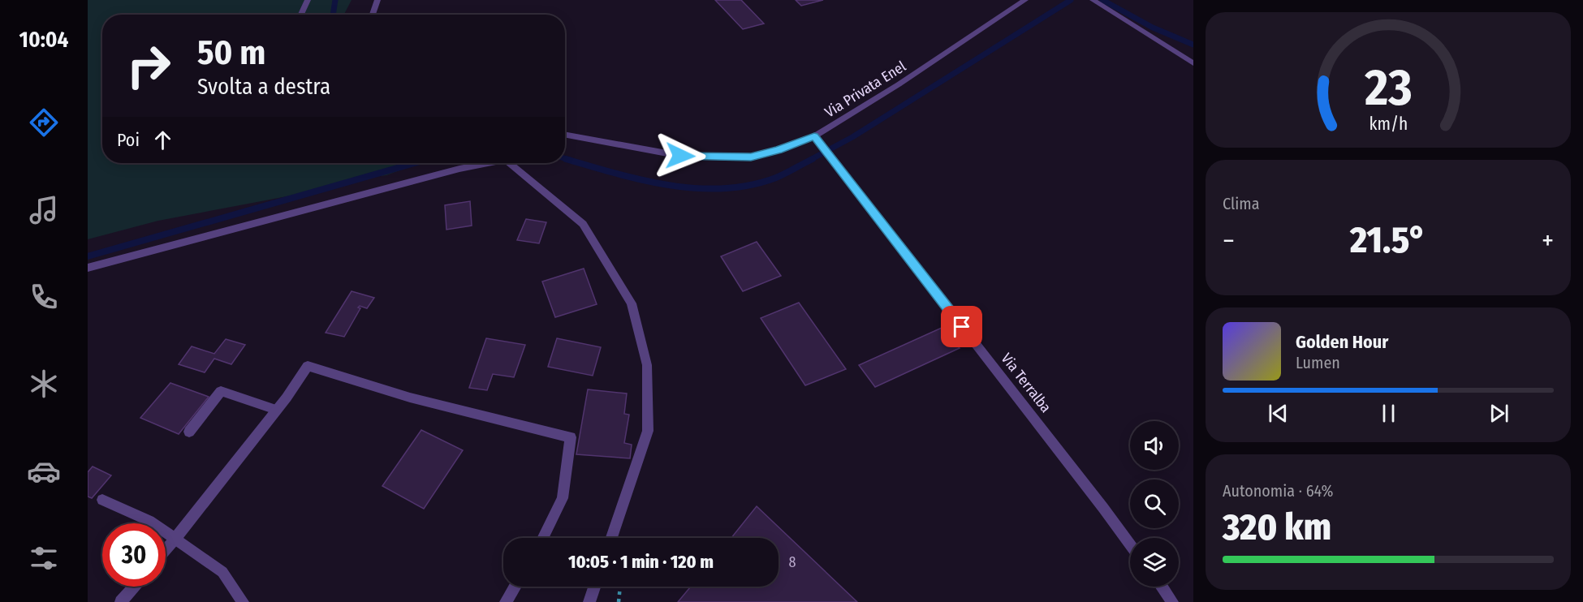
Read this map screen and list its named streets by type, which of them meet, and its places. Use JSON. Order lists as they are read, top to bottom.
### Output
{
  "streets": {
    "street": ["Via Privata Enel", "Via Terralba"]
  },
  "crossings": [
    ["Via Privata Enel", "Via Terralba"]
  ],
  "house_numbers": ["8"],
  "page": {
    "tabs": "10:04",
    "turn": ["50 m", "Svolta a destra"],
    "then": "Poi",
    "tile": [
      "Clima",
      ["Autonomia · 64%", "320 km"]
    ],
    "heat": ["−", "21.5°", "+"],
    "song": ["Golden Hour", "Lumen"],
    "limit": "30",
    "trip": "10:05 · 1 min · 120 m",
    "gauge": ["23", "km/h"]
  }
}
